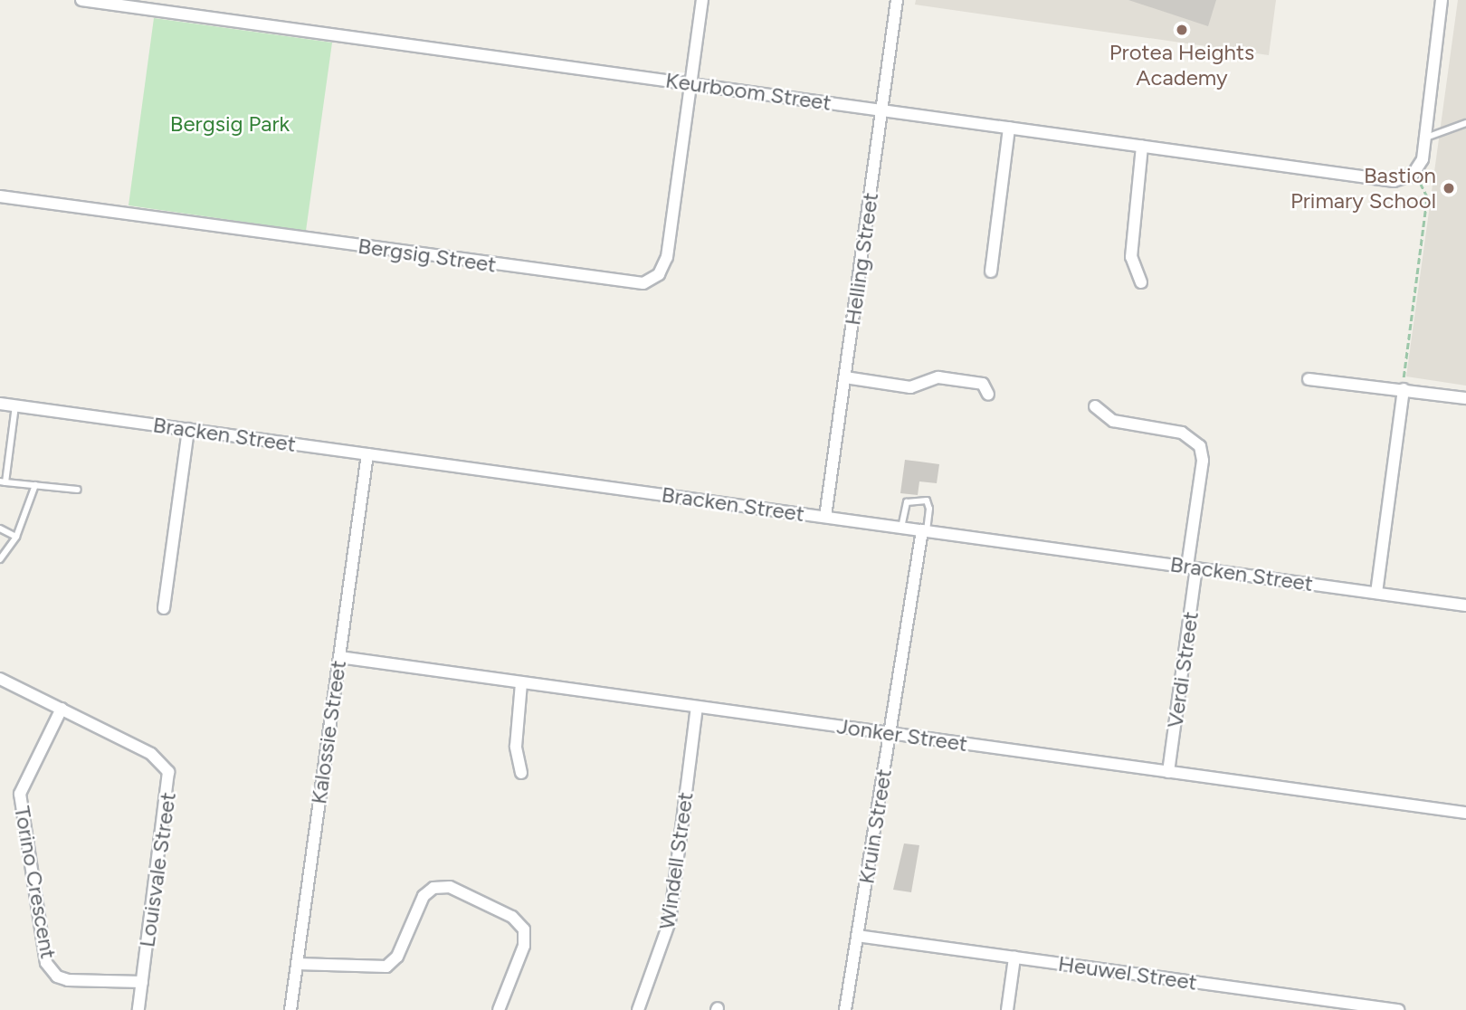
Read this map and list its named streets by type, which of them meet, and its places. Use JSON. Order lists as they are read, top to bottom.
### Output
{
  "streets": {
    "street": [
      "Keurboom Street",
      "Bergsig Street",
      "Helling Street",
      "Bracken Street",
      "Verdi Street",
      "Kalossie Street",
      "Jonker Street",
      "Kruin Street",
      "Windell Street",
      "Louisvale Street",
      "Torino Crescent",
      "Heuwel Street"
    ]
  },
  "crossings": [
    ["Keurboom Street", "Bergsig Street"],
    ["Keurboom Street", "Helling Street"],
    ["Helling Street", "Bracken Street"],
    ["Bracken Street", "Verdi Street"],
    ["Bracken Street", "Kalossie Street"],
    ["Bracken Street", "Kruin Street"],
    ["Verdi Street", "Jonker Street"],
    ["Kalossie Street", "Jonker Street"],
    ["Jonker Street", "Kruin Street"],
    ["Jonker Street", "Windell Street"],
    ["Kruin Street", "Heuwel Street"],
    ["Louisvale Street", "Torino Crescent"]
  ],
  "parks": ["Bergsig Park"],
  "places": ["Protea Heights Academy", "Bastion Primary School"]
}
